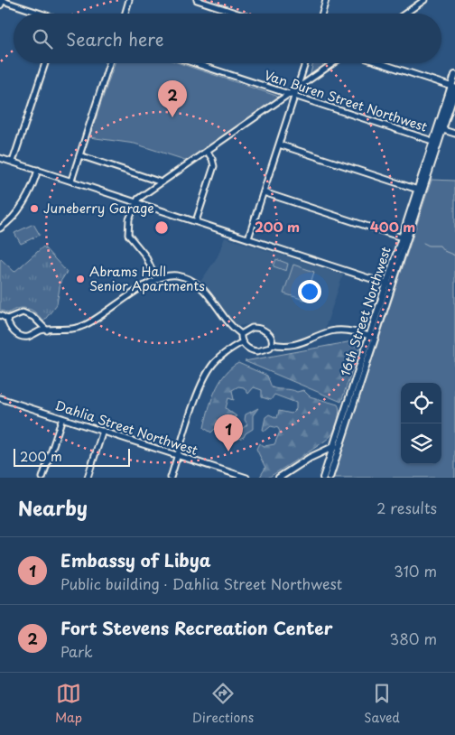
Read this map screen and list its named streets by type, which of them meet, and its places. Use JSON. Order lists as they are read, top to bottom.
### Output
{
  "streets": {
    "main road": ["16th Street Northwest"],
    "street": ["Van Buren Street Northwest", "Dahlia Street Northwest"]
  },
  "crossings": [
    ["Van Buren Street Northwest", "16th Street Northwest"]
  ],
  "places": ["Juneberry Garage", "Abrams Hall Senior Apartments"],
  "scale_bar": "200 m",
  "page": {
    "search": "Search here",
    "pins": ["2", "1"],
    "scale": "200 m",
    "heading": ["Nearby", "2 results"],
    "list": [
      {
        "mark": "1",
        "name": "Embassy of Libya",
        "note": "Public building · Dahlia Street Northwest",
        "value": "310 m"
      },
      {
        "mark": "2",
        "name": "Fort Stevens Recreation Center",
        "note": "Park",
        "value": "380 m"
      }
    ],
    "nav": ["Map", "Directions", "Saved"]
  },
  "rings": ["200 m", "400 m"]
}
